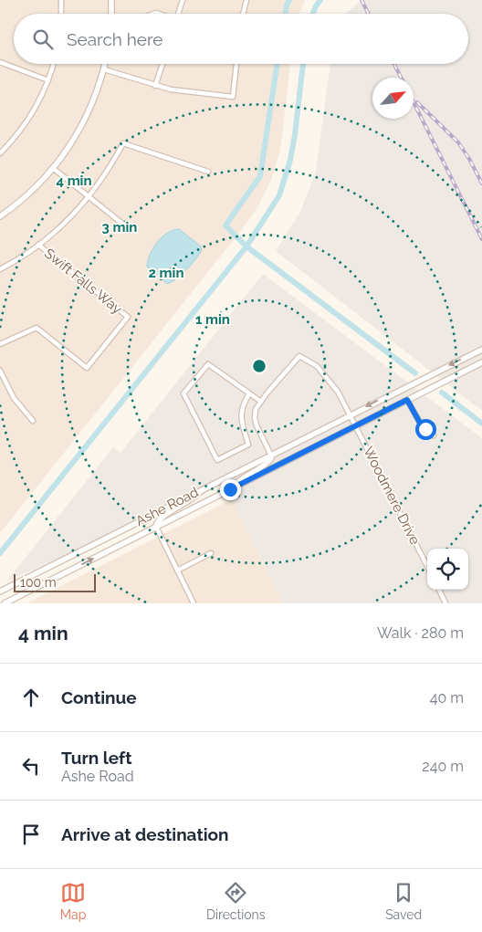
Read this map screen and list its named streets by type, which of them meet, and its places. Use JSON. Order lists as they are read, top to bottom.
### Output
{
  "streets": {
    "street": ["Swift Falls Way", "Woodmere Drive", "Ashe Road"]
  },
  "crossings": [
    ["Woodmere Drive", "Ashe Road"]
  ],
  "scale_bar": "100 m",
  "north": "top right",
  "page": {
    "search": "Search here",
    "scale": "100 m",
    "heading": ["4 min", "Walk · 280 m"],
    "list": [
      ["Continue", "40 m"],
      ["Turn left", "Ashe Road", "240 m"],
      "Arrive at destination"
    ],
    "nav": ["Map", "Directions", "Saved"]
  },
  "rings": [
    "4 min",
    "3 min",
    "2 min",
    "1 min"
  ]
}
